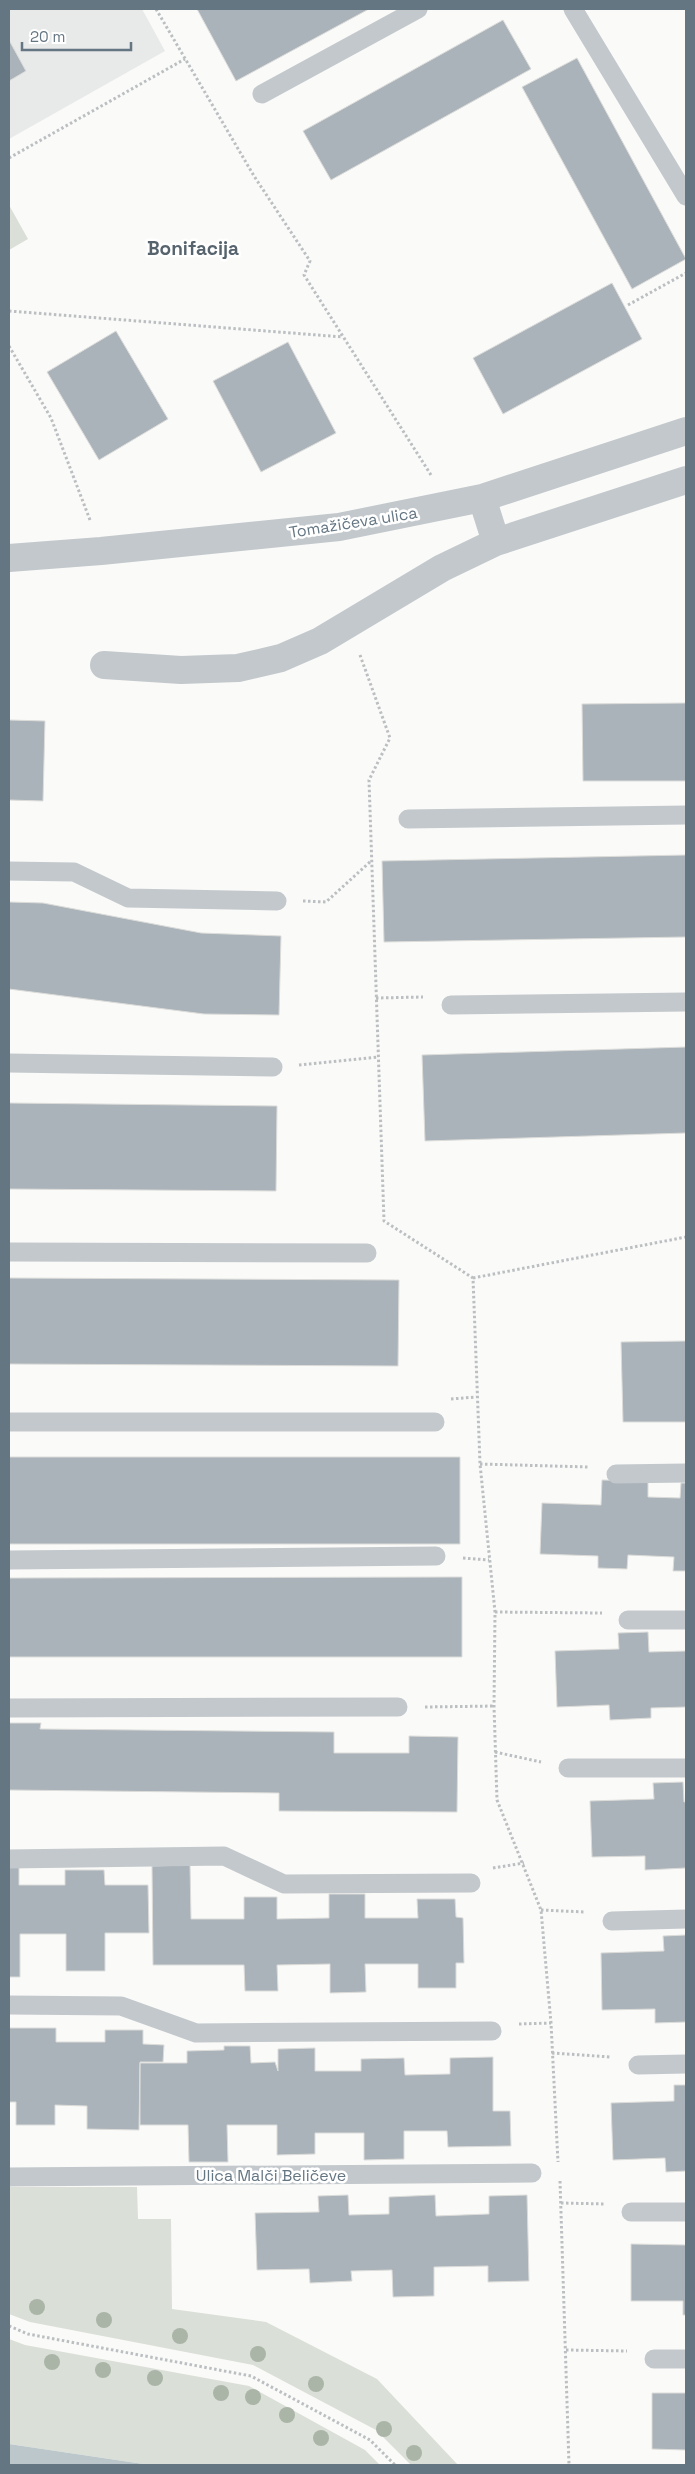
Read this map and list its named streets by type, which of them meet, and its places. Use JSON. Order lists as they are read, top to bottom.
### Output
{
  "streets": {
    "street": ["Tomažičeva ulica"],
    "lane": ["Ulica Malči Beličeve"]
  },
  "districts": ["Bonifacija"],
  "scale_bar": "20 m"
}
